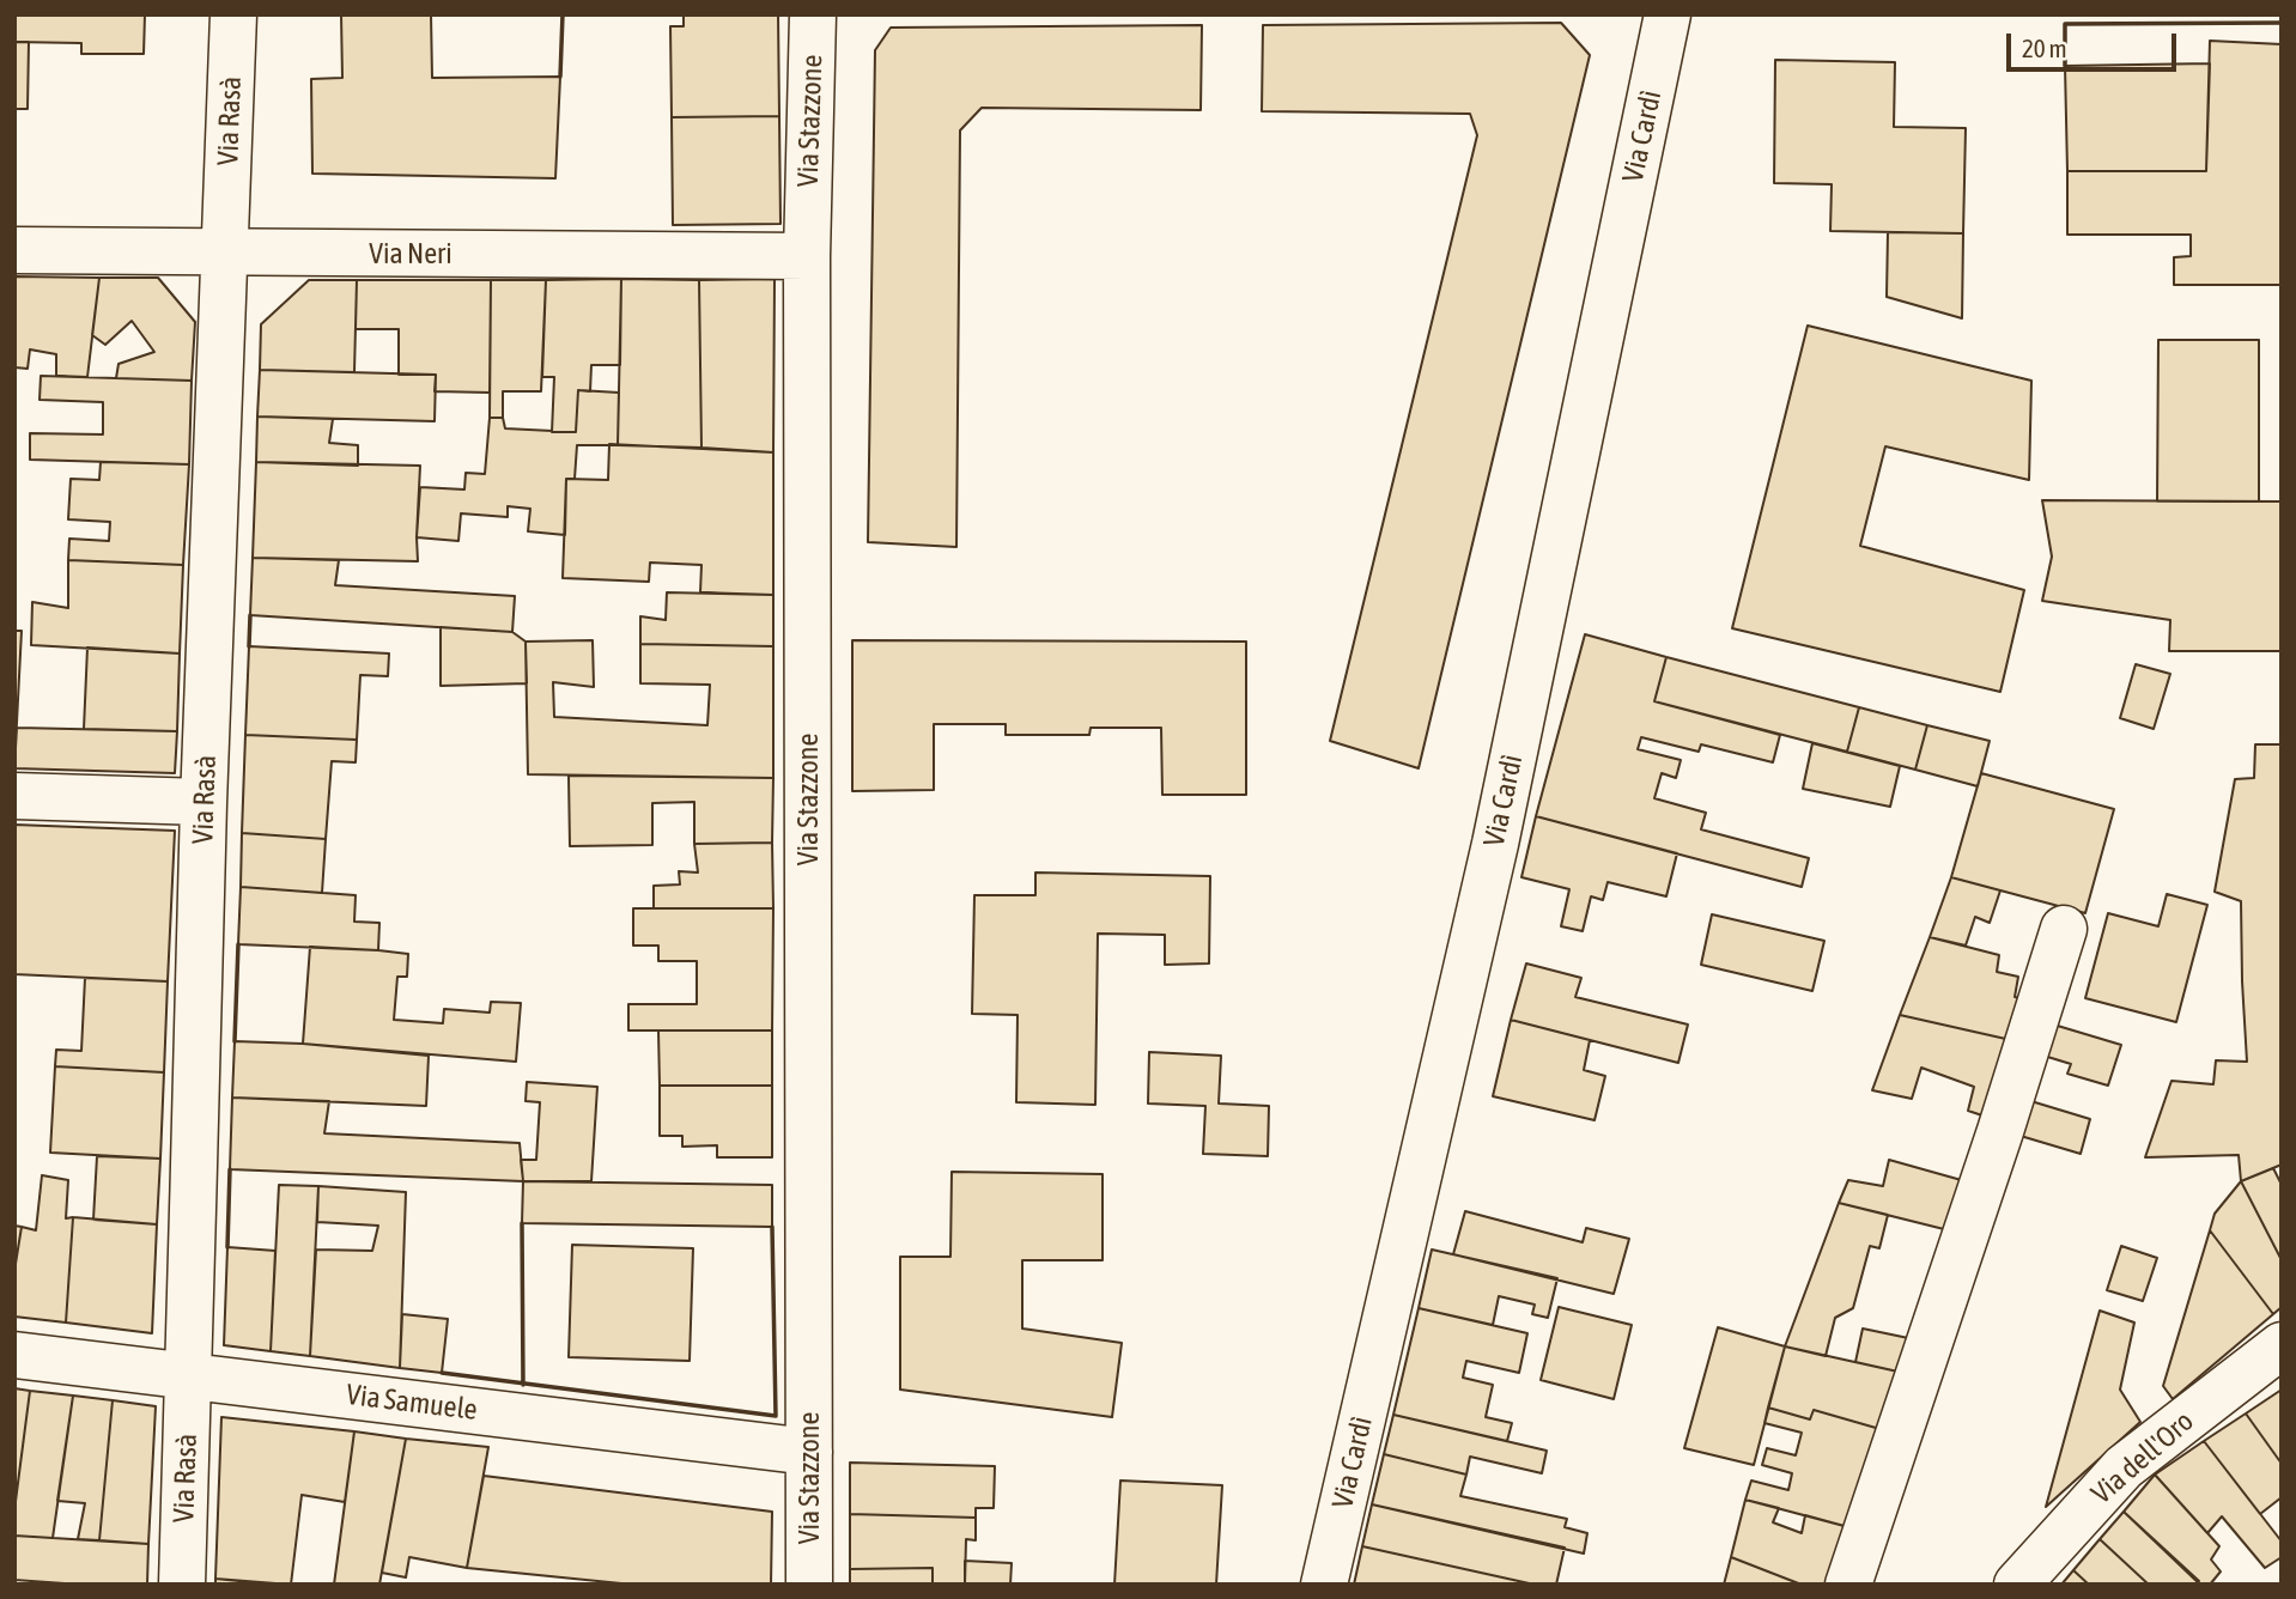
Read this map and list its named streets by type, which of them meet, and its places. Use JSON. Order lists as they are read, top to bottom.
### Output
{
  "streets": {
    "street": [
      "Via Rasà",
      "Via Stazzone",
      "Via Cardì",
      "Via Neri",
      "Via Samuele",
      "Via dell'Oro"
    ]
  },
  "crossings": [
    ["Via Rasà", "Via Neri"],
    ["Via Rasà", "Via Samuele"],
    ["Via Stazzone", "Via Neri"],
    ["Via Stazzone", "Via Samuele"]
  ],
  "scale_bar": "20 m"
}
